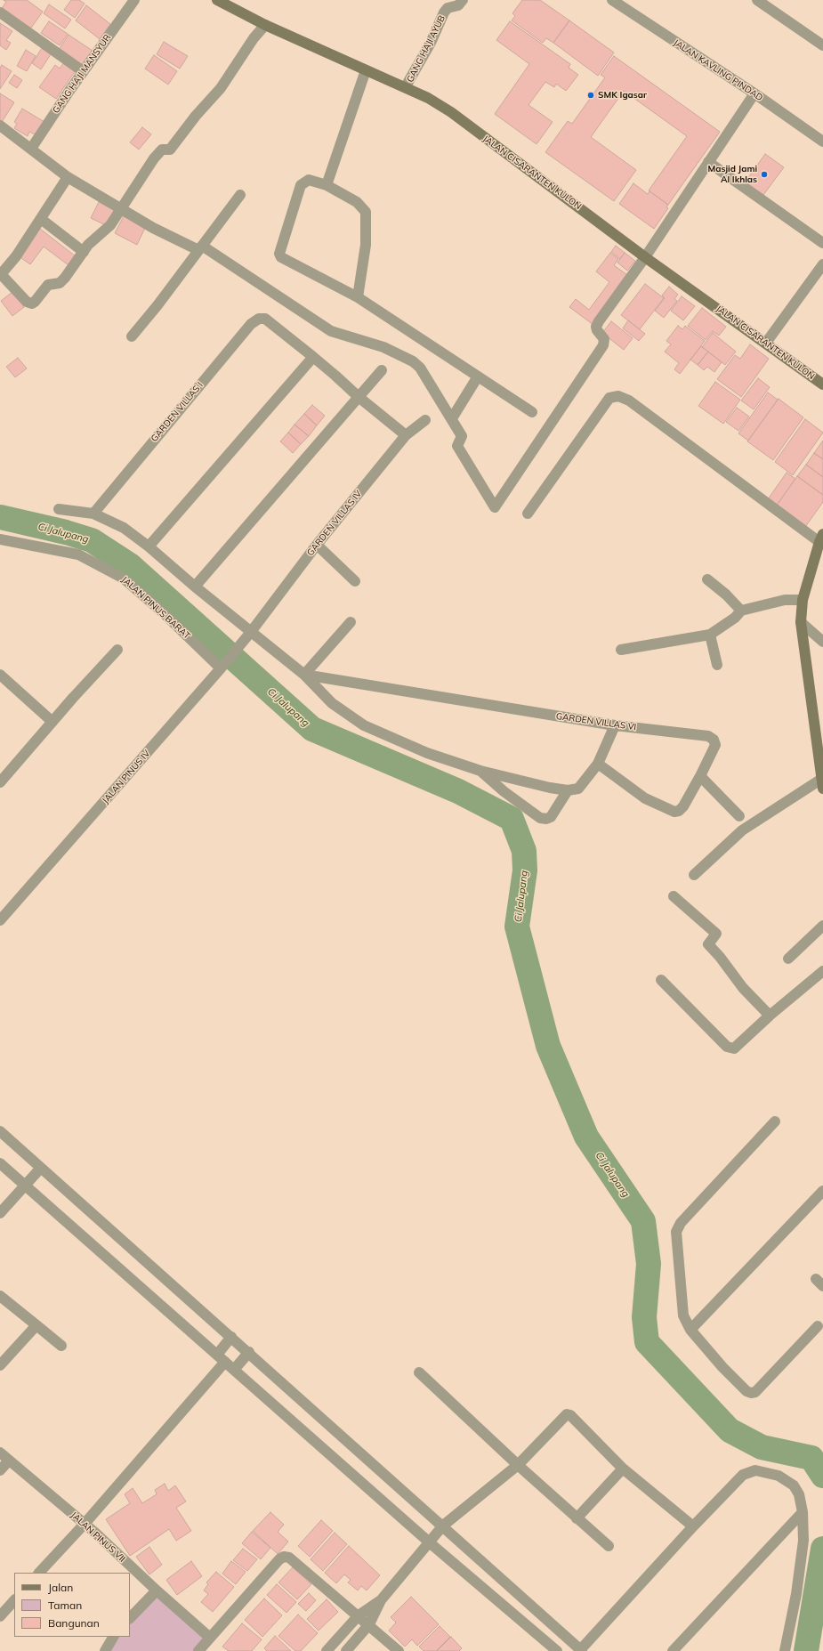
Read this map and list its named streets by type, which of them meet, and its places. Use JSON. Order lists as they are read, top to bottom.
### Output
{
  "streets": {
    "main road": ["JALAN CISARANTEN KULON"],
    "street": [
      "GANG HAJI AYUB",
      "JALAN KAVLING PINDAD",
      "GANG HAJI MANSYUR",
      "GARDEN VILLAS I",
      "GARDEN VILLAS IV",
      "JALAN PINUS BARAT",
      "GARDEN VILLAS VI",
      "JALAN PINUS IV",
      "JALAN PINUS VII"
    ]
  },
  "crossings": [
    ["GANG HAJI AYUB", "JALAN CISARANTEN KULON"],
    ["GARDEN VILLAS IV", "JALAN PINUS IV"],
    ["JALAN PINUS BARAT", "JALAN PINUS IV"]
  ],
  "water": ["Ci Jalupang"],
  "places": ["SMK Igasar", "Masjid Jami Al Ikhlas"],
  "legend": ["Jalan", "Taman", "Bangunan"]
}
